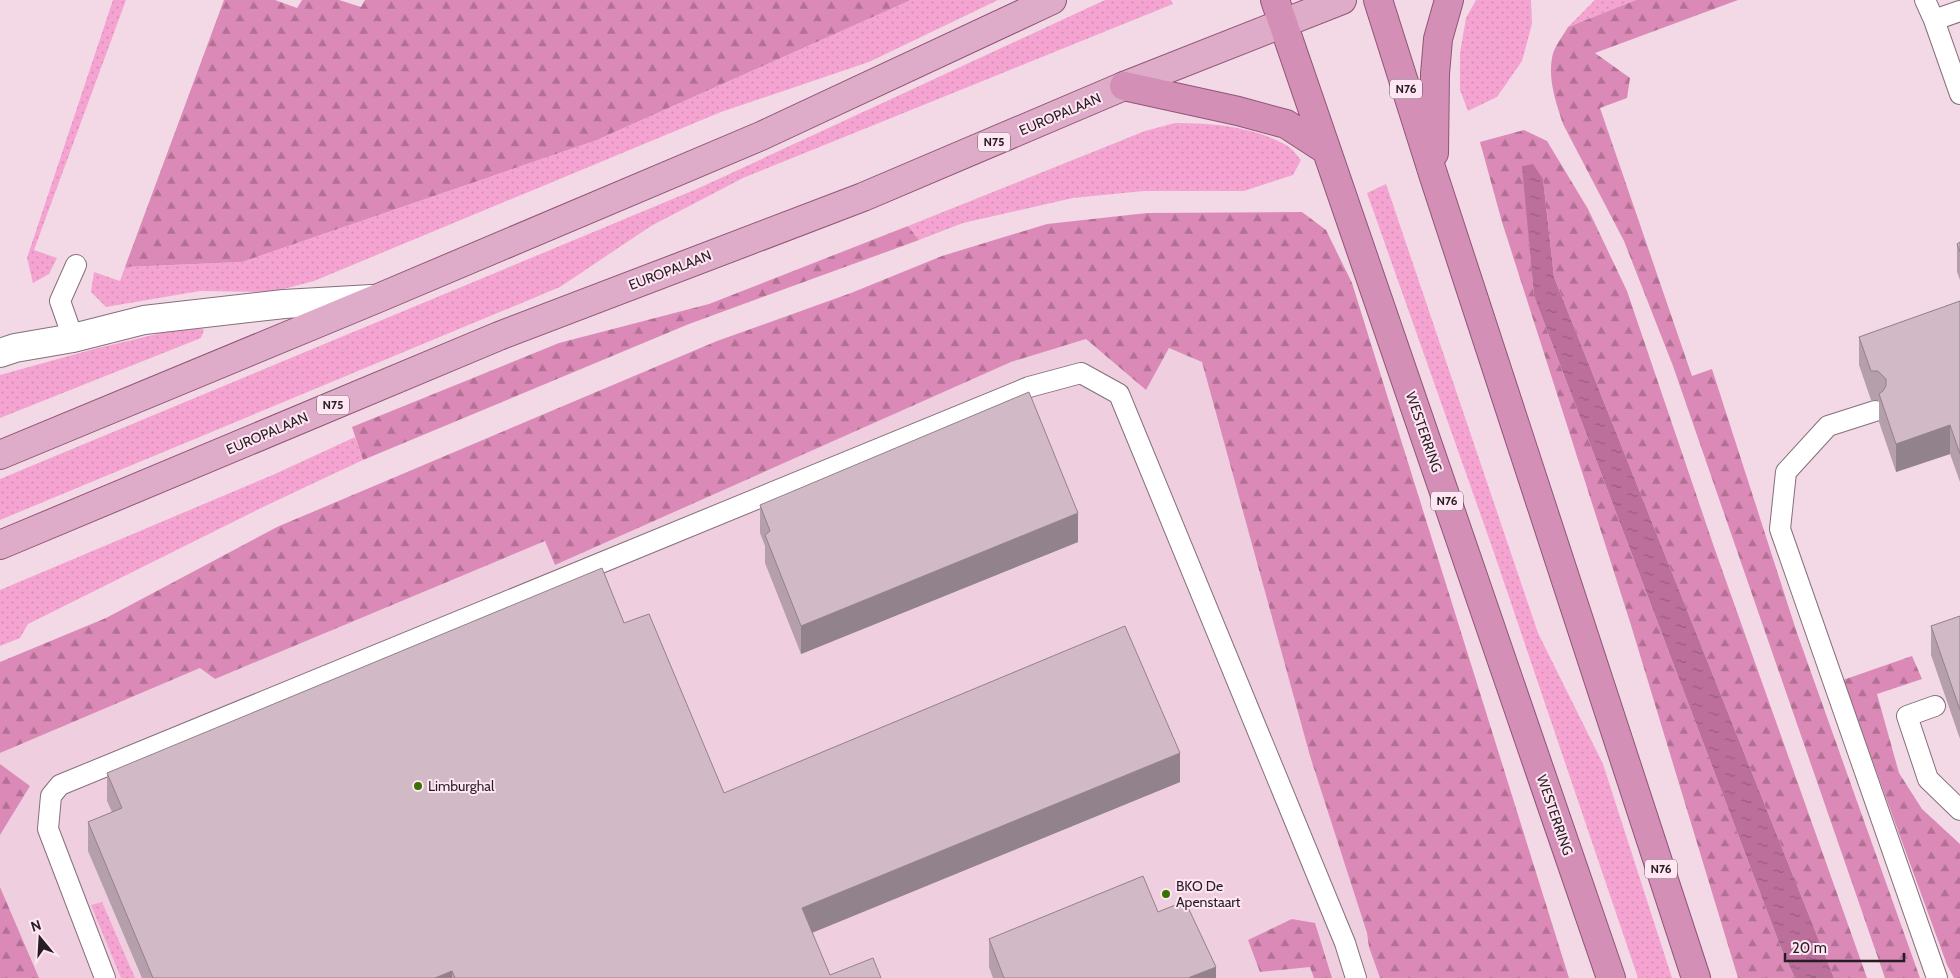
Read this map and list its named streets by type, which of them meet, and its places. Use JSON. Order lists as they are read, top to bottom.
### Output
{
  "streets": {
    "highway": ["N76", "WESTERRING"],
    "main road": ["EUROPALAAN", "N75"]
  },
  "crossings": [
    ["EUROPALAAN", "WESTERRING"]
  ],
  "places": ["Limburghal", "BKO De Apenstaart"],
  "scale_bar": "20 m",
  "north": "top"
}
